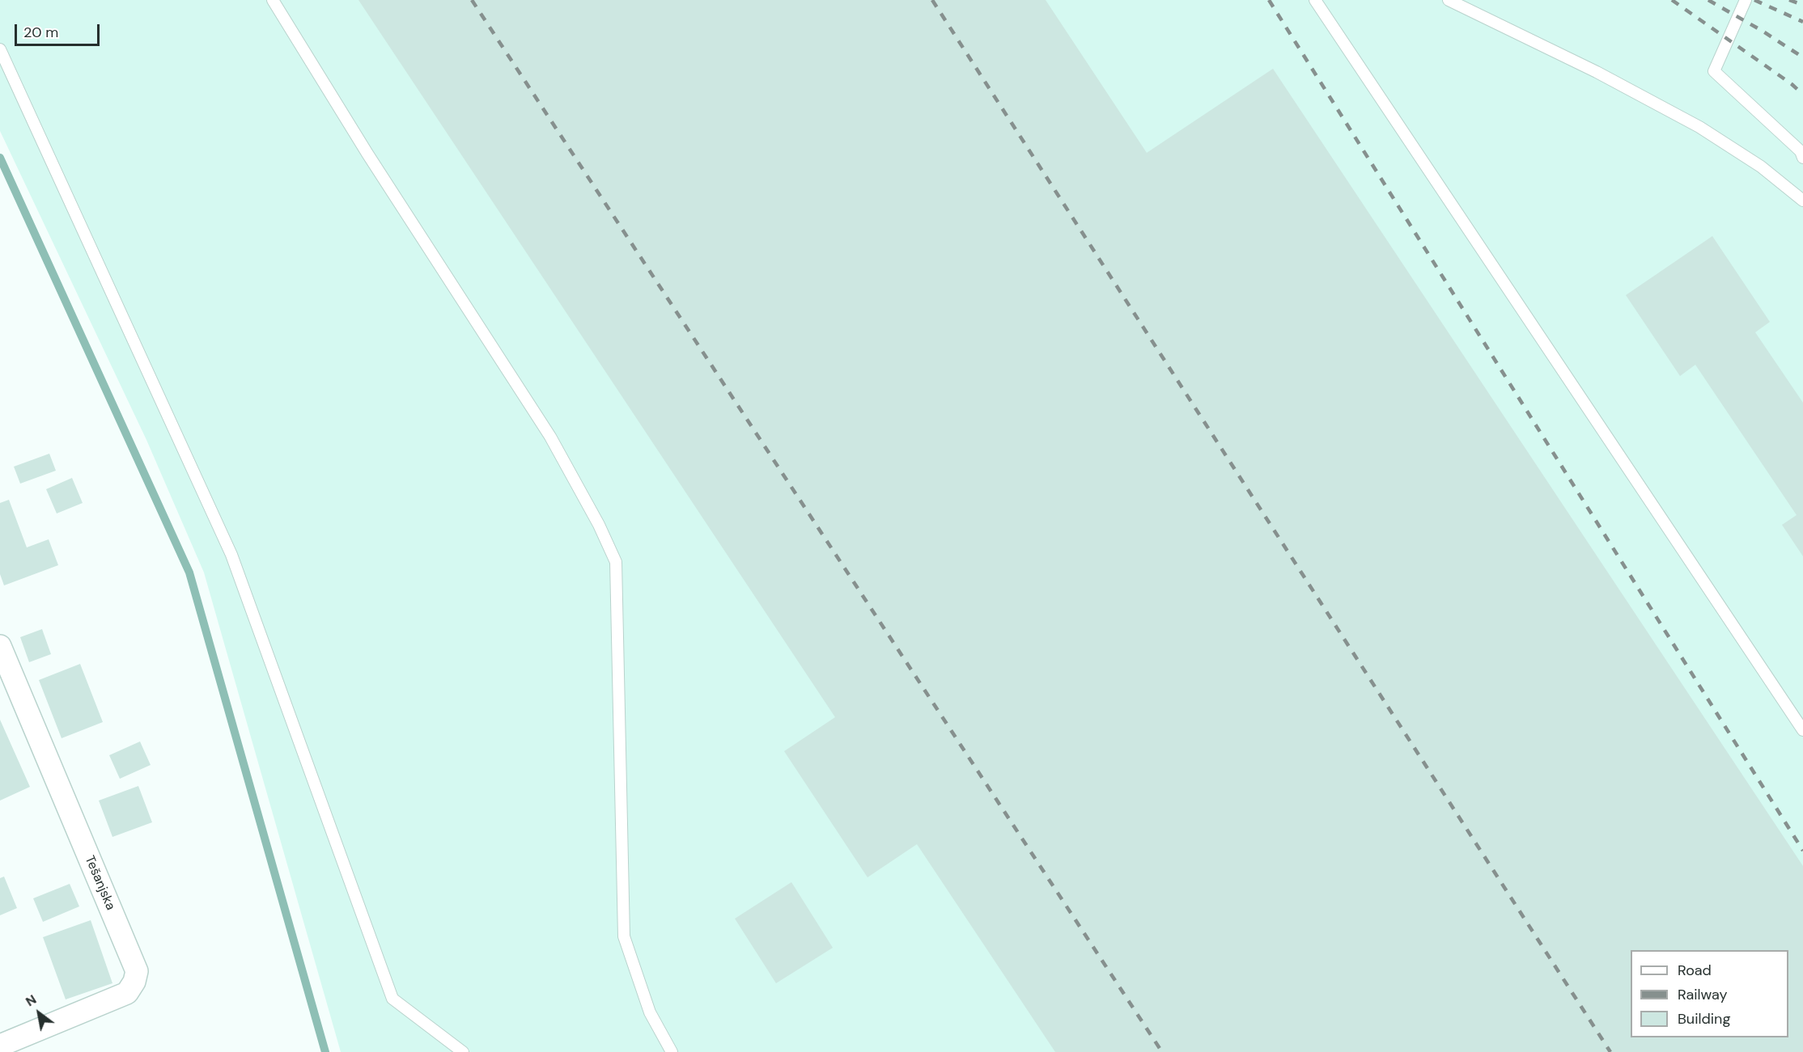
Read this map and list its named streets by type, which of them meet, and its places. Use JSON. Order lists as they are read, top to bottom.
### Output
{
  "streets": {
    "street": ["Tešanjska"]
  },
  "legend": ["Road", "Railway", "Building"],
  "scale_bar": "20 m",
  "north": "top left"
}
